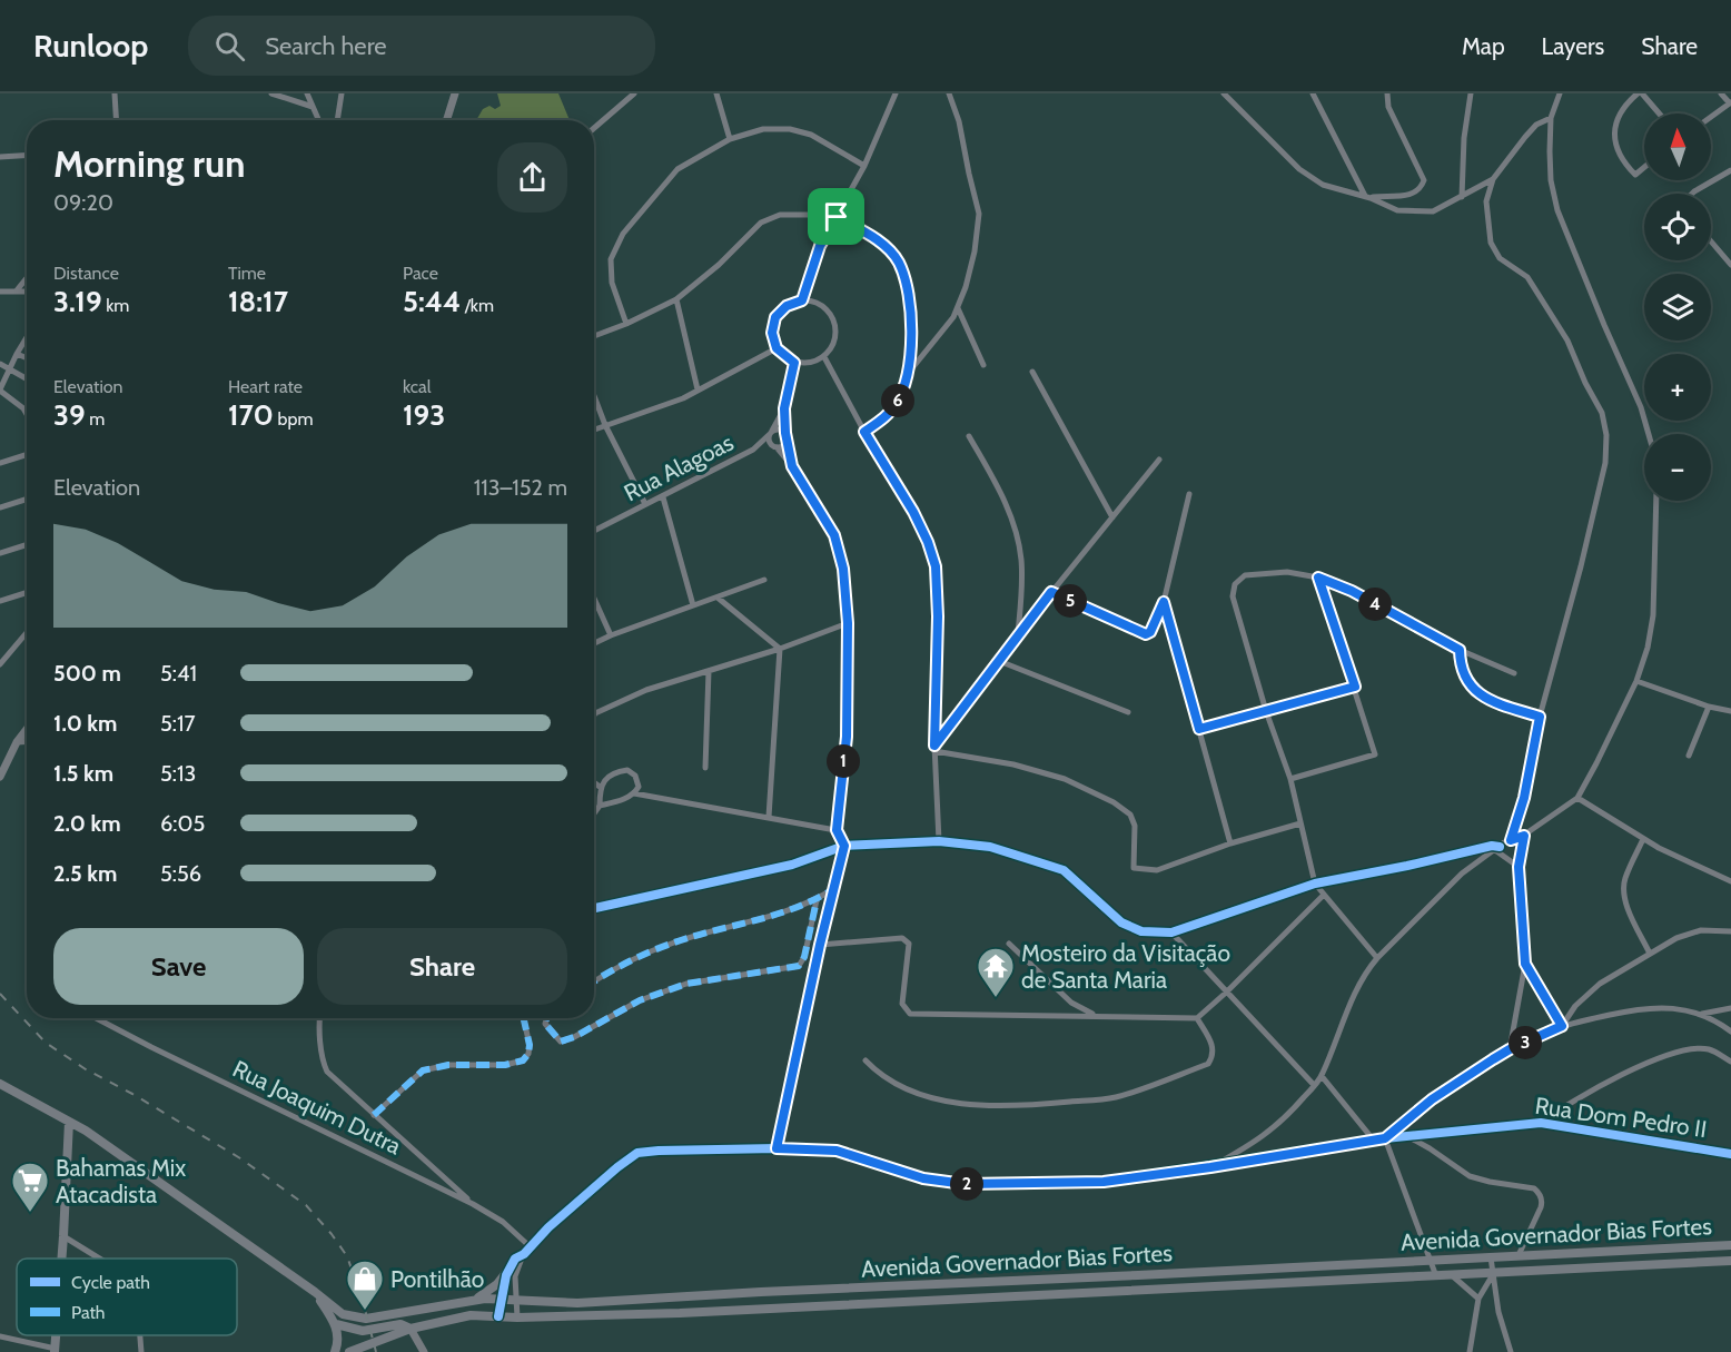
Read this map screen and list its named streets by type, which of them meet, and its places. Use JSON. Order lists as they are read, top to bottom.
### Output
{
  "streets": {
    "main road": ["Avenida Governador Bias Fortes"],
    "street": ["Rua Alagoas", "Rua Joaquim Dutra", "Rua Dom Pedro II"]
  },
  "crossings": [
    ["Rua Joaquim Dutra", "Rua Dom Pedro II"]
  ],
  "places": {
    "temple": ["Mosteiro da Visitação de Santa Maria"],
    "supermarket": ["Bahamas Mix Atacadista"],
    "shop": ["Pontilhão"]
  },
  "legend": ["Cycle path", "Path"],
  "north": "top",
  "page": {
    "header": "Runloop",
    "search": "Search here",
    "nav": ["Map", "Layers", "Share"],
    "map_buttons": ["+", "−"],
    "heading": ["Morning run", "09:20"],
    "stats": [
      ["Distance", "3.19 km"],
      ["Time", "18:17"],
      ["Pace", "5:44 /km"],
      ["Elevation", "39 m"],
      ["Heart rate", "170 bpm"],
      ["kcal", "193"]
    ],
    "pins": [
      "6",
      "5",
      "4",
      "1",
      "3",
      "2"
    ],
    "chart": ["Elevation", "113–152 m"],
    "list": [
      {
        "name": "500 m",
        "note": "5:41"
      },
      {
        "name": "1.0 km",
        "note": "5:17"
      },
      {
        "name": "1.5 km",
        "note": "5:13"
      },
      {
        "name": "2.0 km",
        "note": "6:05"
      },
      {
        "name": "2.5 km",
        "note": "5:56"
      }
    ],
    "buttons": ["Save", "Share"]
  }
}
